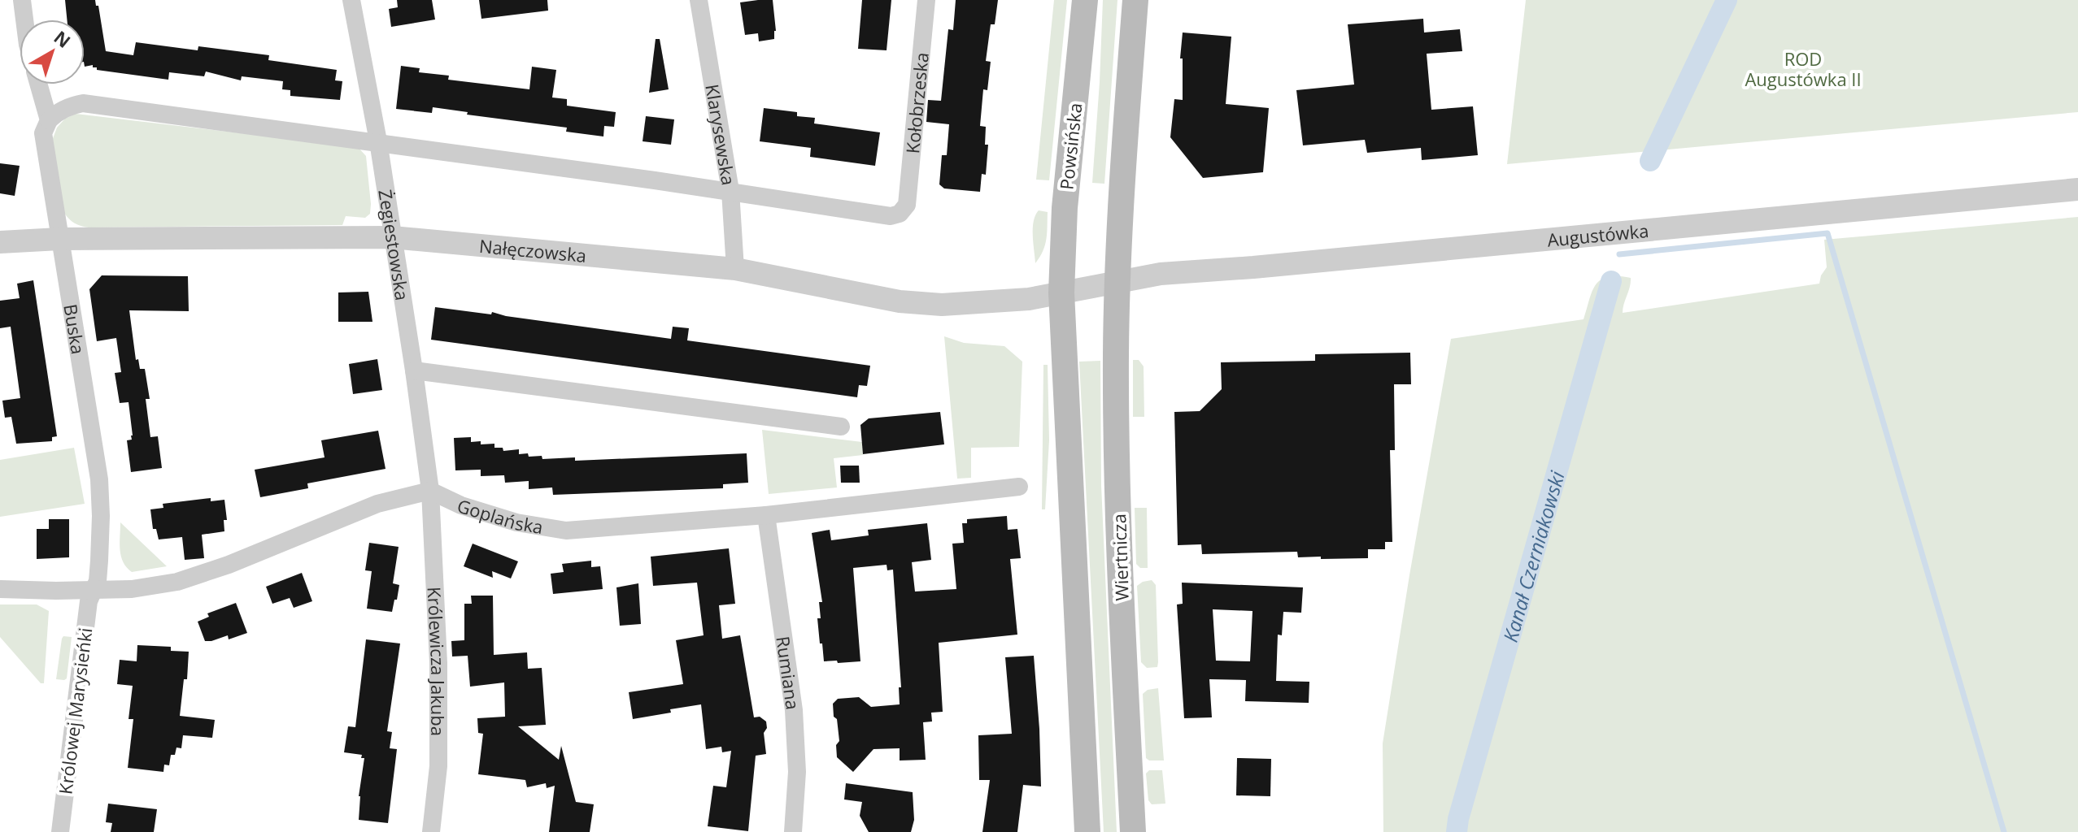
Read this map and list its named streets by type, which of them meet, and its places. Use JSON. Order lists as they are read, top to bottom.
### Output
{
  "streets": {
    "main road": ["Powsińska", "Wiertnicza"],
    "street": [
      "Kołobrzeska",
      "Klarysewska",
      "Augustówka",
      "Żegiestowska",
      "Nałęczowska",
      "Buska",
      "Goplańska",
      "Królewicza Jakuba",
      "Rumiana",
      "Królowej Marysieńki"
    ]
  },
  "crossings": [
    ["Kołobrzeska", "Klarysewska"],
    ["Klarysewska", "Nałęczowska"],
    ["Powsińska", "Augustówka"],
    ["Powsińska", "Nałęczowska"],
    ["Augustówka", "Nałęczowska"],
    ["Augustówka", "Wiertnicza"],
    ["Żegiestowska", "Nałęczowska"],
    ["Żegiestowska", "Goplańska"],
    ["Żegiestowska", "Królewicza Jakuba"],
    ["Nałęczowska", "Buska"],
    ["Buska", "Królowej Marysieńki"],
    ["Goplańska", "Królewicza Jakuba"],
    ["Goplańska", "Rumiana"]
  ],
  "water": ["Kanał Czerniakowski"],
  "parks": ["ROD Augustówka II"],
  "north": "top right"
}
